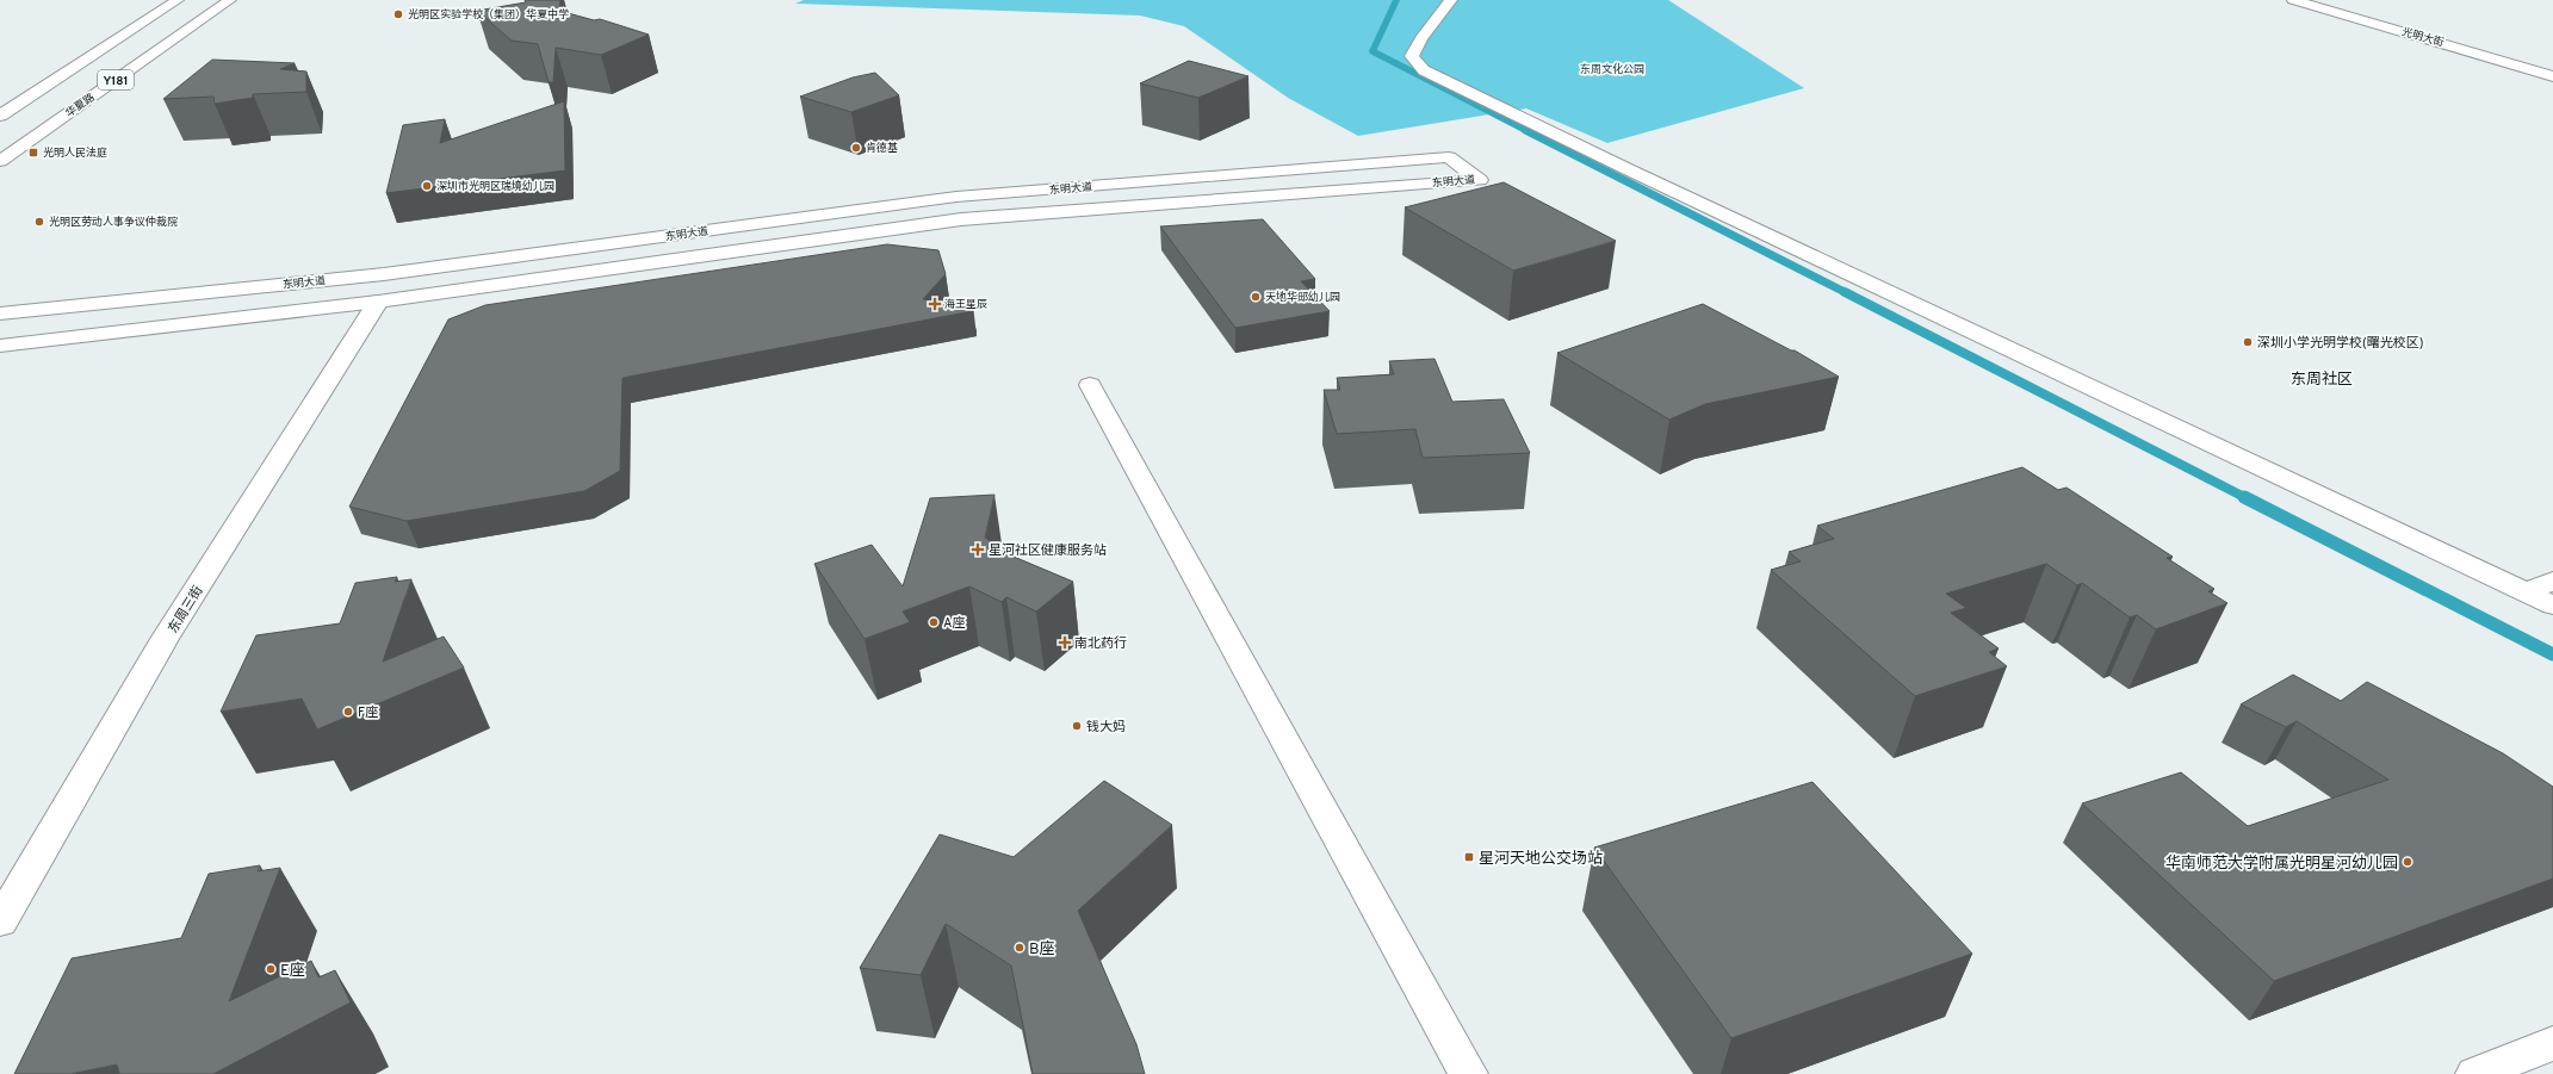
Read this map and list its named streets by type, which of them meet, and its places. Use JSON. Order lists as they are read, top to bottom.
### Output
{
  "streets": {
    "main road": [
      "光明大街",
      "Y181",
      "华夏路",
      "东明大道",
      "东周三街"
    ]
  },
  "crossings": [
    ["东明大道", "东周三街"]
  ],
  "districts": ["东周社区"],
  "parks": ["东周文化公园"],
  "places": {
    "other": [
      "光明区实验学校（集团）华夏中学",
      "肯德基",
      "深圳市光明区瑞境幼儿园",
      "光明区劳动人事争议仲裁院",
      "天地华邸幼儿园",
      "深圳小学光明学校(曙光校区)",
      "A座",
      "F座",
      "钱大妈",
      "华南师范大学附属光明星河幼儿园",
      "B座",
      "E座"
    ],
    "transit": ["光明人民法庭", "星河天地公交场站"],
    "health": ["海王星辰", "星河社区健康服务站", "南北药行"]
  }
}
